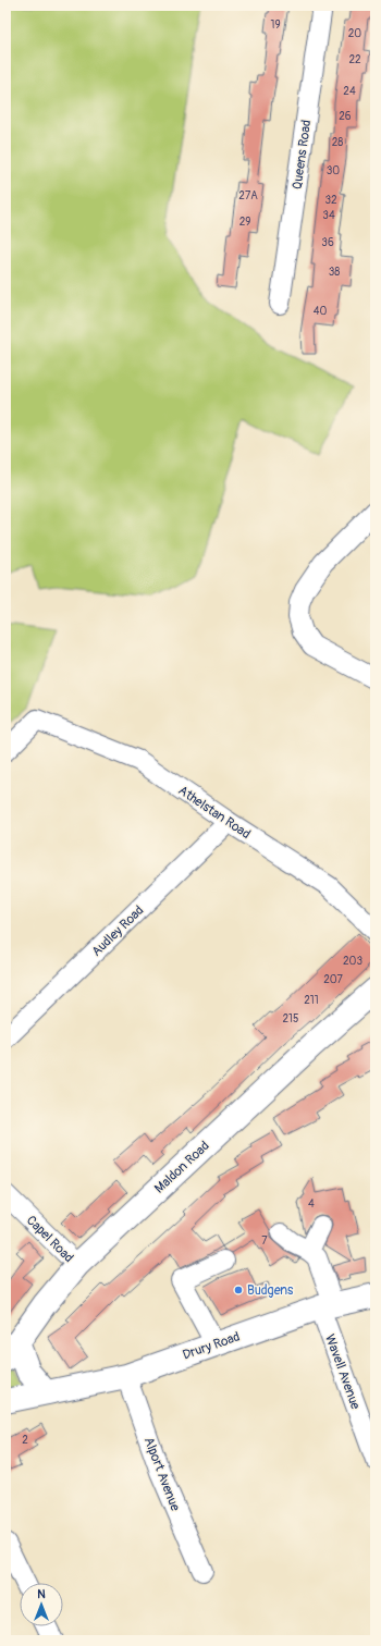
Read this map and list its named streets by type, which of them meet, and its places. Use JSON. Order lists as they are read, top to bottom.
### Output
{
  "streets": {
    "main road": ["Maldon Road", "Drury Road"],
    "street": [
      "Queens Road",
      "Athelstan Road",
      "Audley Road",
      "Capel Road",
      "Wavell Avenue",
      "Alport Avenue"
    ]
  },
  "crossings": [
    ["Athelstan Road", "Audley Road"],
    ["Maldon Road", "Capel Road"],
    ["Drury Road", "Wavell Avenue"],
    ["Drury Road", "Alport Avenue"]
  ],
  "places": ["Budgens"],
  "house_numbers": [
    "19",
    "20",
    "22",
    "24",
    "26",
    "28",
    "30",
    "27A",
    "32",
    "34",
    "29",
    "36",
    "38",
    "40",
    "203",
    "207",
    "211",
    "215",
    "4",
    "7",
    "2"
  ],
  "north": "top"
}
